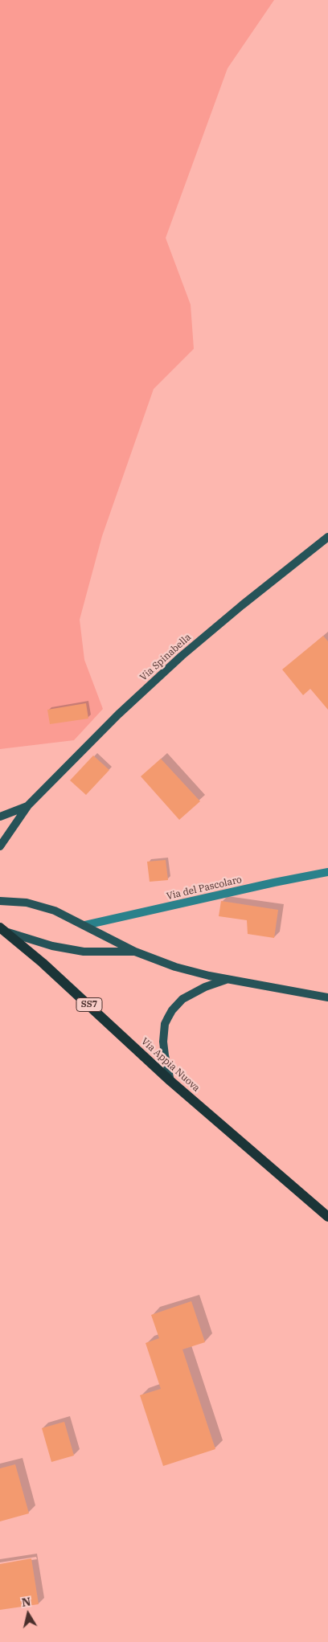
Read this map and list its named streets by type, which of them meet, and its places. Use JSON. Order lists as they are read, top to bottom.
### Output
{
  "streets": {
    "main road": ["Via Spinabella", "SS7", "Via Appia Nuova"],
    "street": ["Via del Pascolaro"]
  },
  "north": "top"
}
